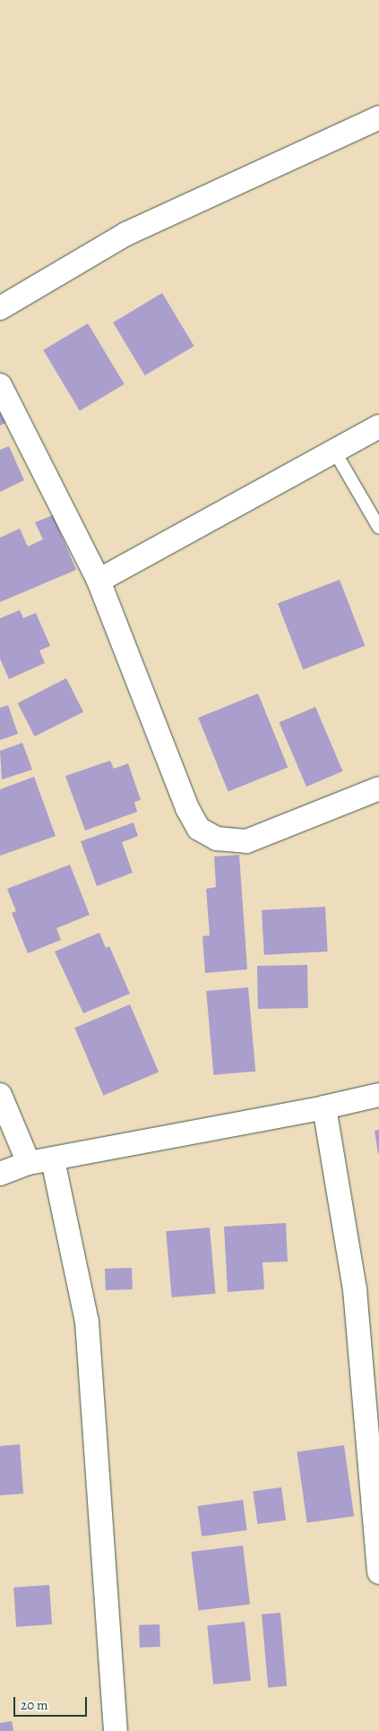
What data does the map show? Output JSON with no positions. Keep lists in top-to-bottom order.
{
  "scale_bar": "20 m"
}
